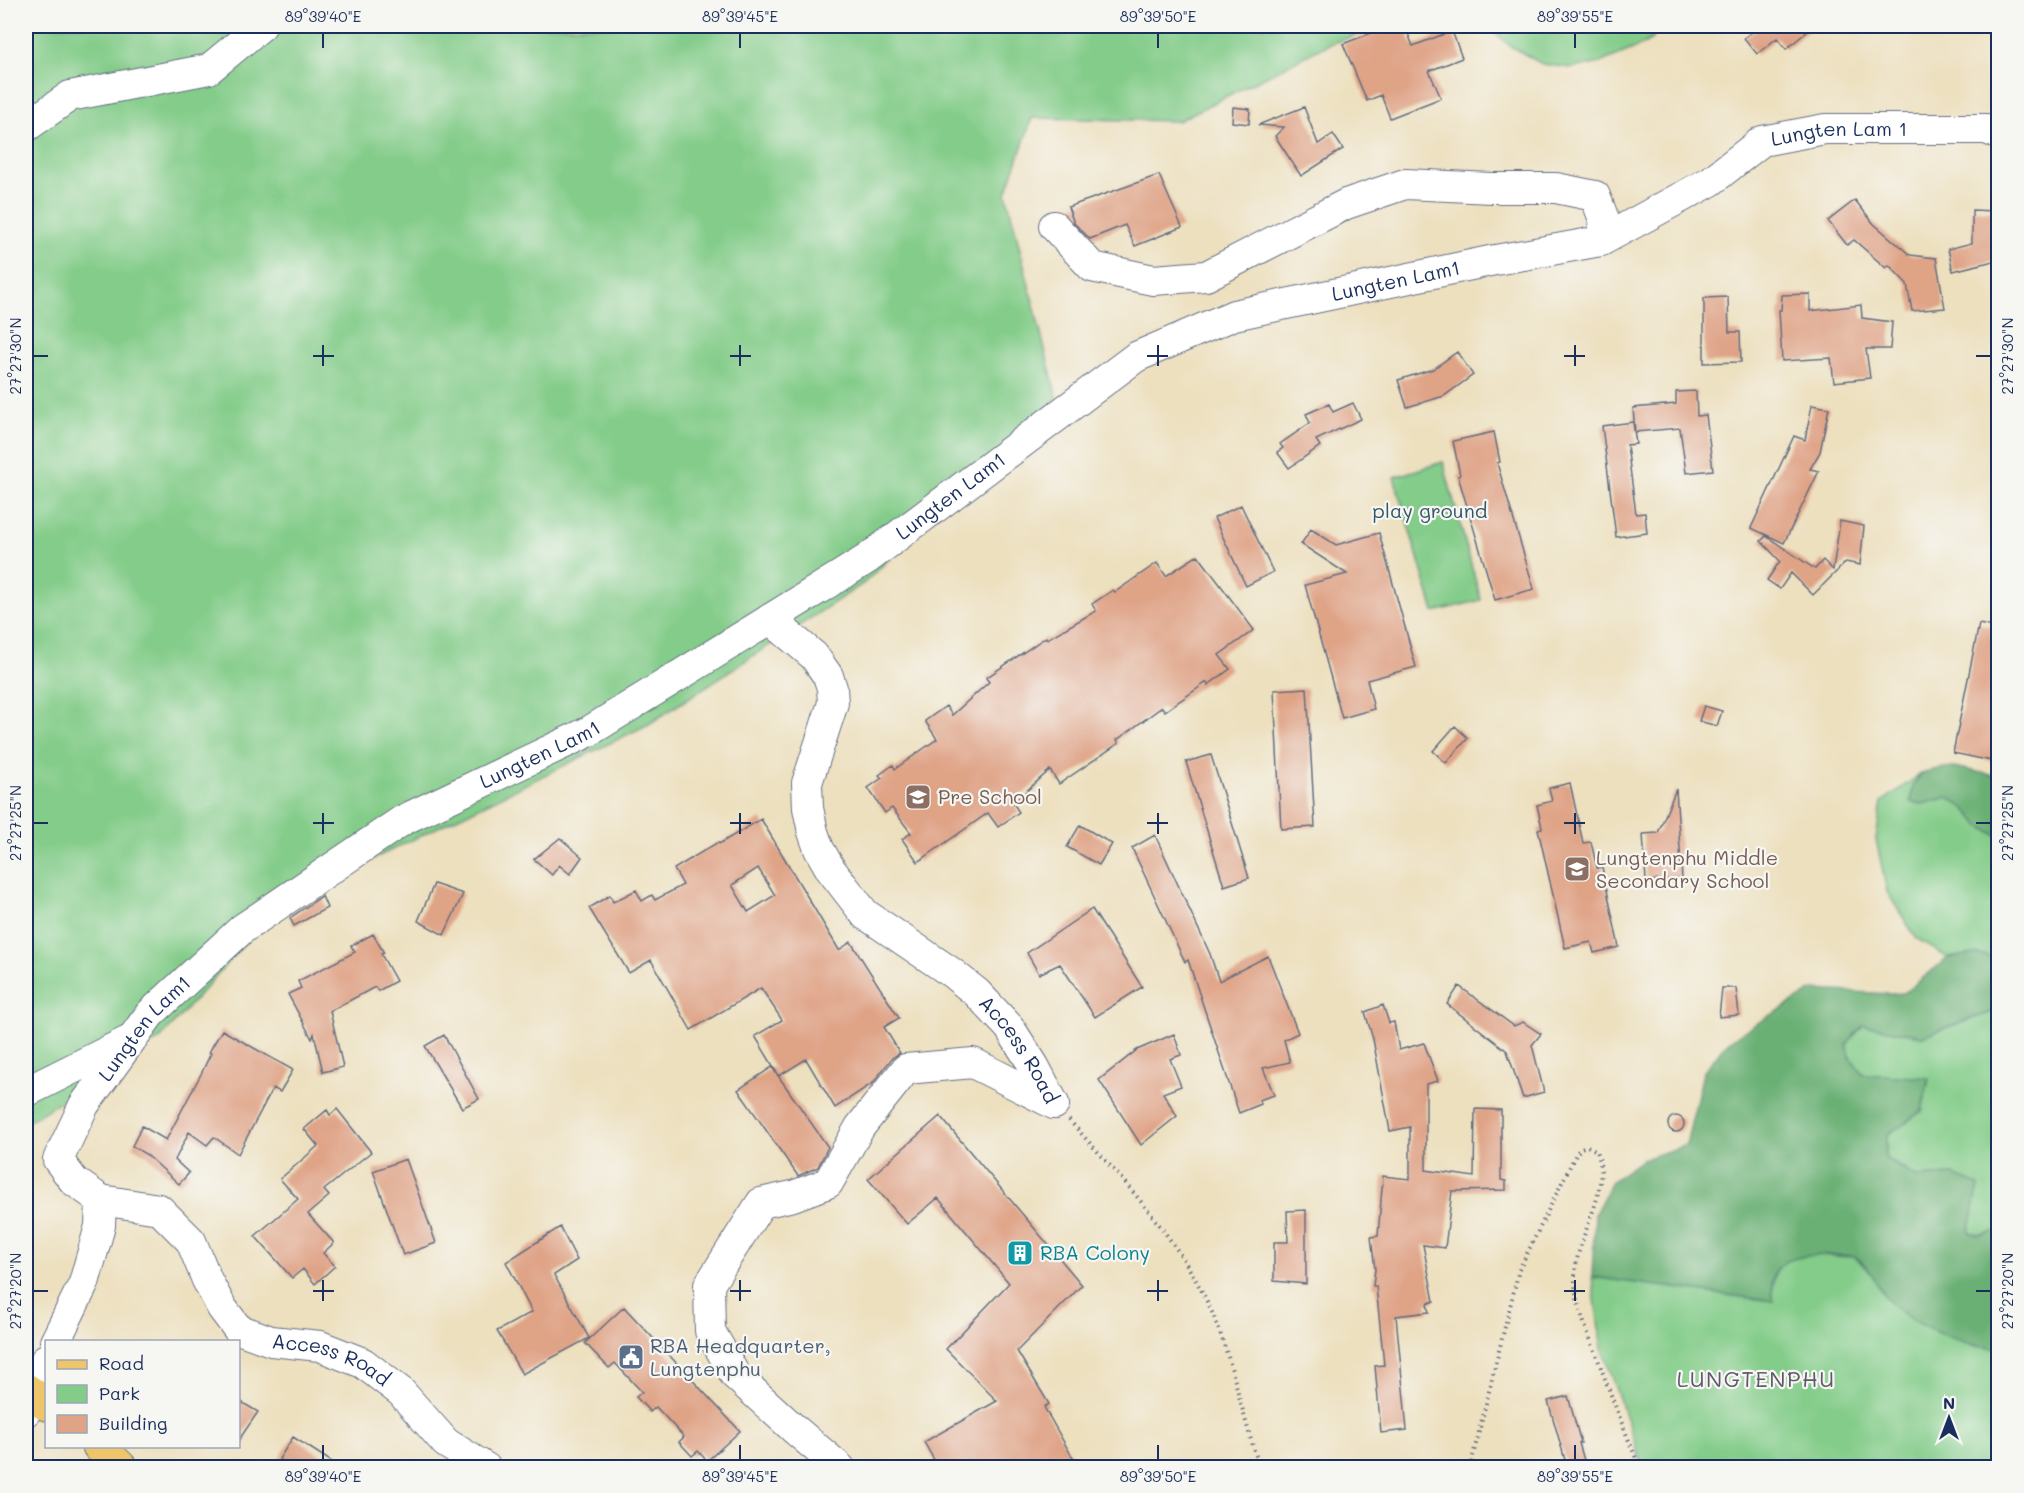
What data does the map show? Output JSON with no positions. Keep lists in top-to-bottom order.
{
  "streets": {
    "street": ["Lungten Lam 1", "Lungten Lam1", "Access Road"]
  },
  "crossings": [
    ["Lungten Lam 1", "Lungten Lam1"],
    ["Lungten Lam1", "Access Road"]
  ],
  "districts": ["LUNGTENPHU"],
  "parks": ["play ground"],
  "places": {
    "school or university": ["Pre School", "Lungtenphu Middle Secondary School"],
    "building": ["RBA Colony"],
    "public building": ["RBA Headquarter, Lungtenphu"]
  },
  "legend": ["Road", "Park", "Building"],
  "north": "top",
  "coordinates": [
    "89°39'40\"E",
    "89°39'45\"E",
    "89°39'50\"E",
    "89°39'55\"E",
    "27°27'30\"N",
    "27°27'25\"N",
    "27°27'20\"N"
  ]
}
